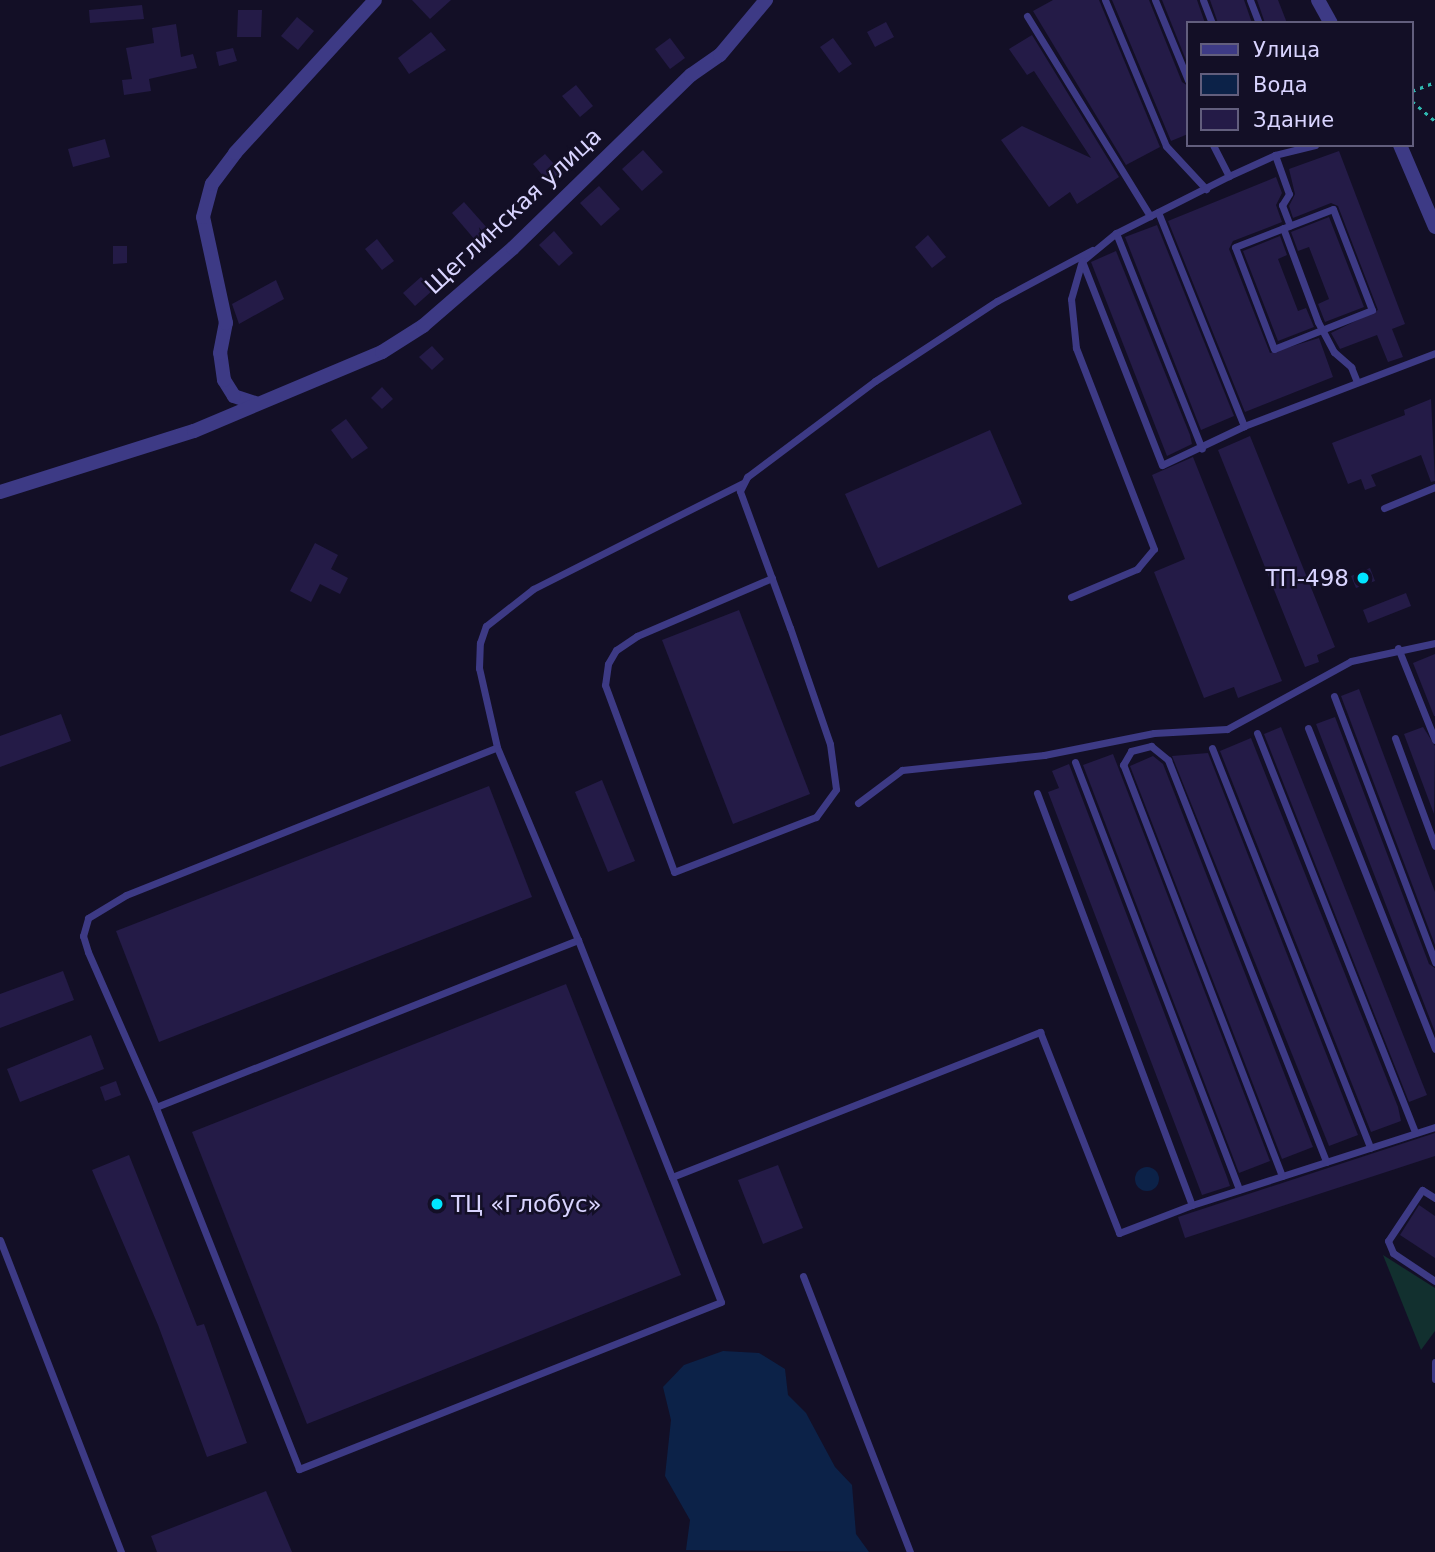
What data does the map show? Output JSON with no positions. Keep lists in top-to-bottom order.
{
  "streets": {
    "street": ["Щеглинская улица"]
  },
  "places": ["ТП-498", "ТЦ «Глобус»"],
  "legend": ["Улица", "Вода", "Здание"]
}
